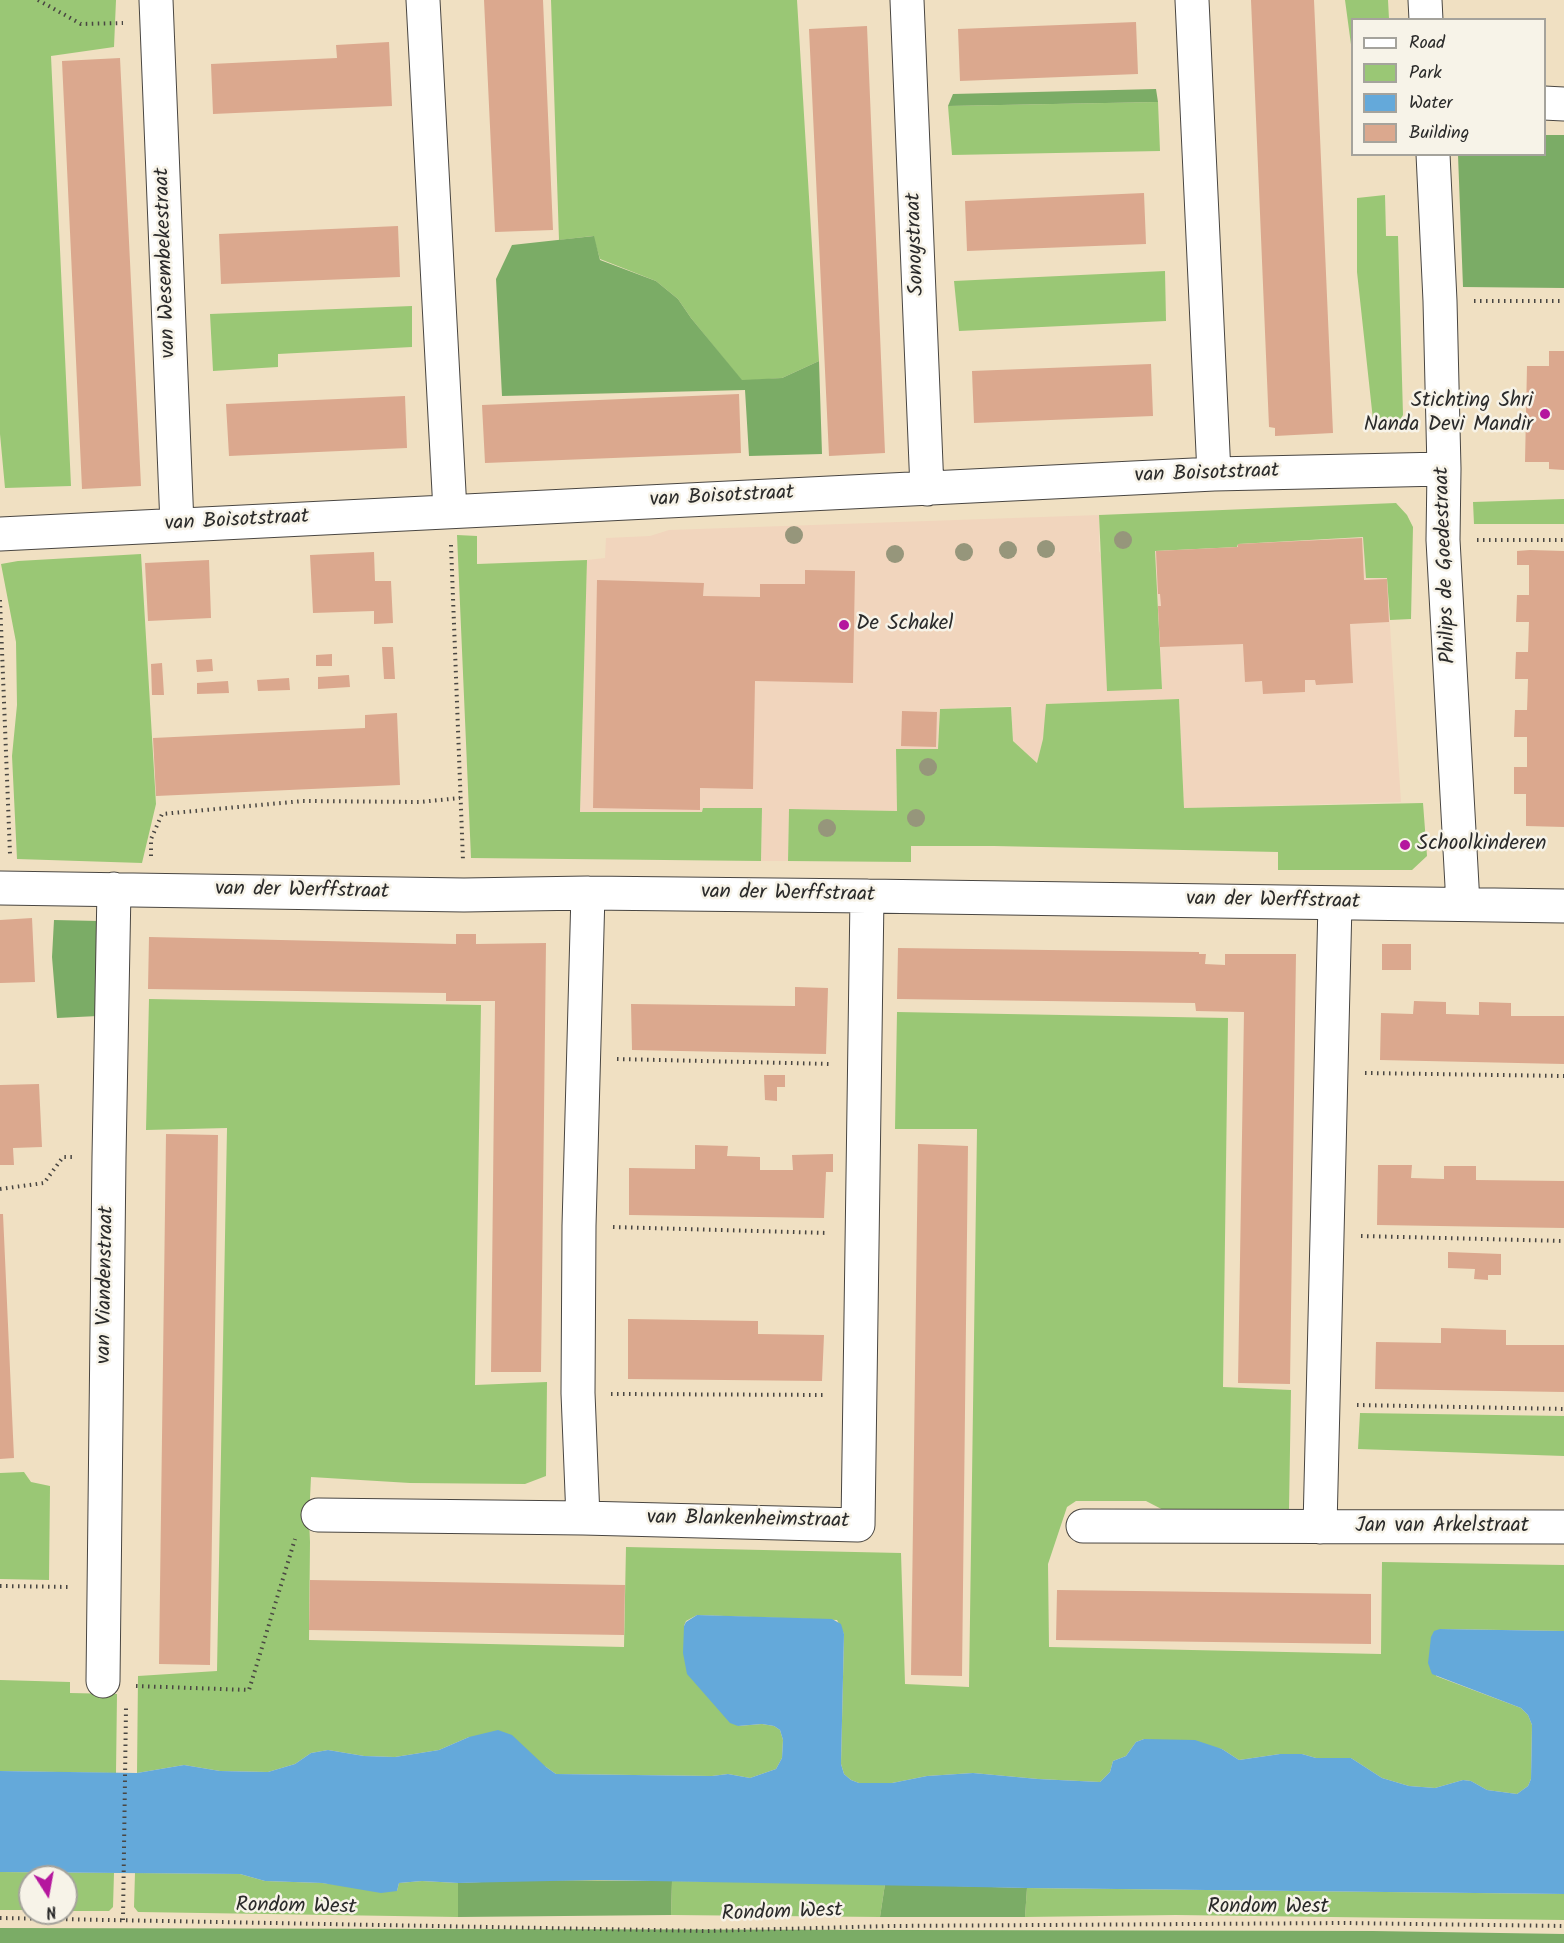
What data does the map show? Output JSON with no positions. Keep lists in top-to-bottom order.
{
  "streets": {
    "street": [
      "Sonoystraat",
      "van Wesembekestraat",
      "van Boisotstraat",
      "Philips de Goedestraat",
      "van der Werffstraat",
      "van Viandenstraat",
      "van Blankenheimstraat",
      "Jan van Arkelstraat"
    ],
    "path": ["Rondom West"]
  },
  "crossings": [
    ["Sonoystraat", "van Boisotstraat"],
    ["van Wesembekestraat", "van Boisotstraat"],
    ["van Boisotstraat", "Philips de Goedestraat"],
    ["Philips de Goedestraat", "van der Werffstraat"],
    ["van der Werffstraat", "van Viandenstraat"],
    ["van der Werffstraat", "van Blankenheimstraat"]
  ],
  "places": ["Stichting Shri Nanda Devi Mandir", "De Schakel", "Schoolkinderen"],
  "legend": [
    "Road",
    "Park",
    "Water",
    "Building"
  ],
  "north": "bottom"
}
